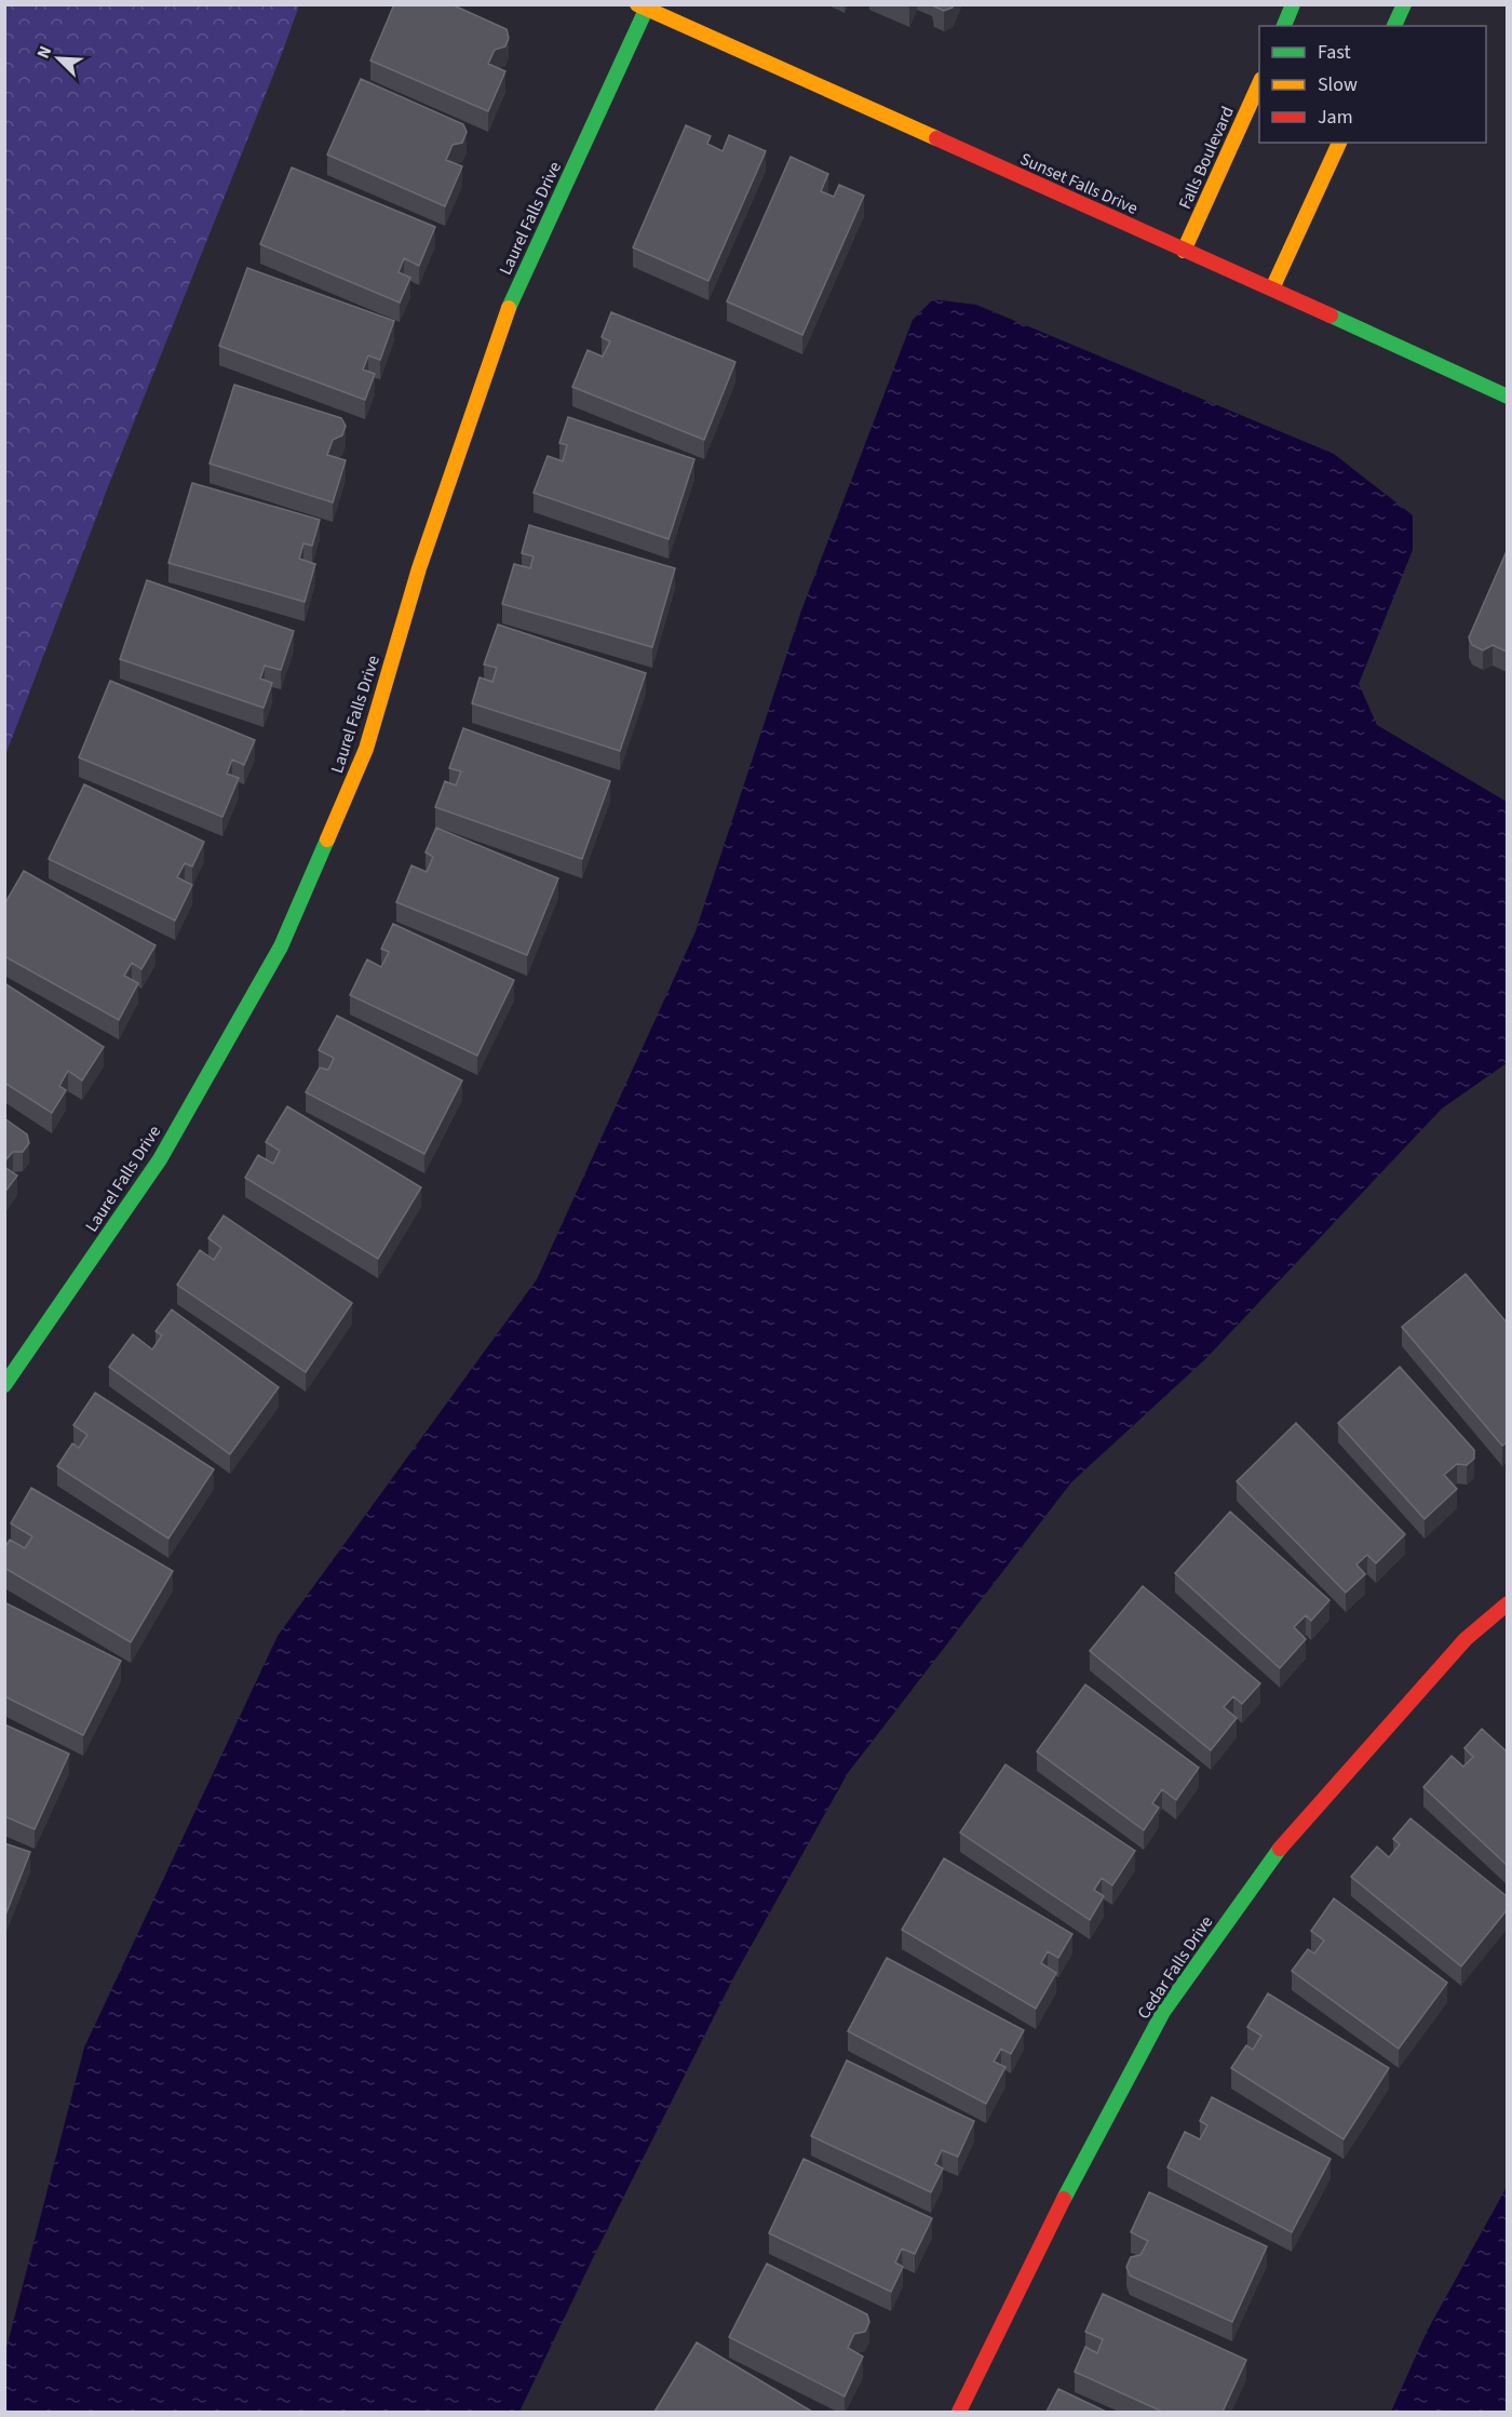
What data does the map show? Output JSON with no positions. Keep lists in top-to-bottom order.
{
  "streets": {
    "street": [
      "Falls Boulevard",
      "Sunset Falls Drive",
      "Laurel Falls Drive",
      "Cedar Falls Drive"
    ]
  },
  "crossings": [
    ["Falls Boulevard", "Sunset Falls Drive"],
    ["Sunset Falls Drive", "Laurel Falls Drive"]
  ],
  "legend": ["Fast", "Slow", "Jam"],
  "north": "top left"
}
